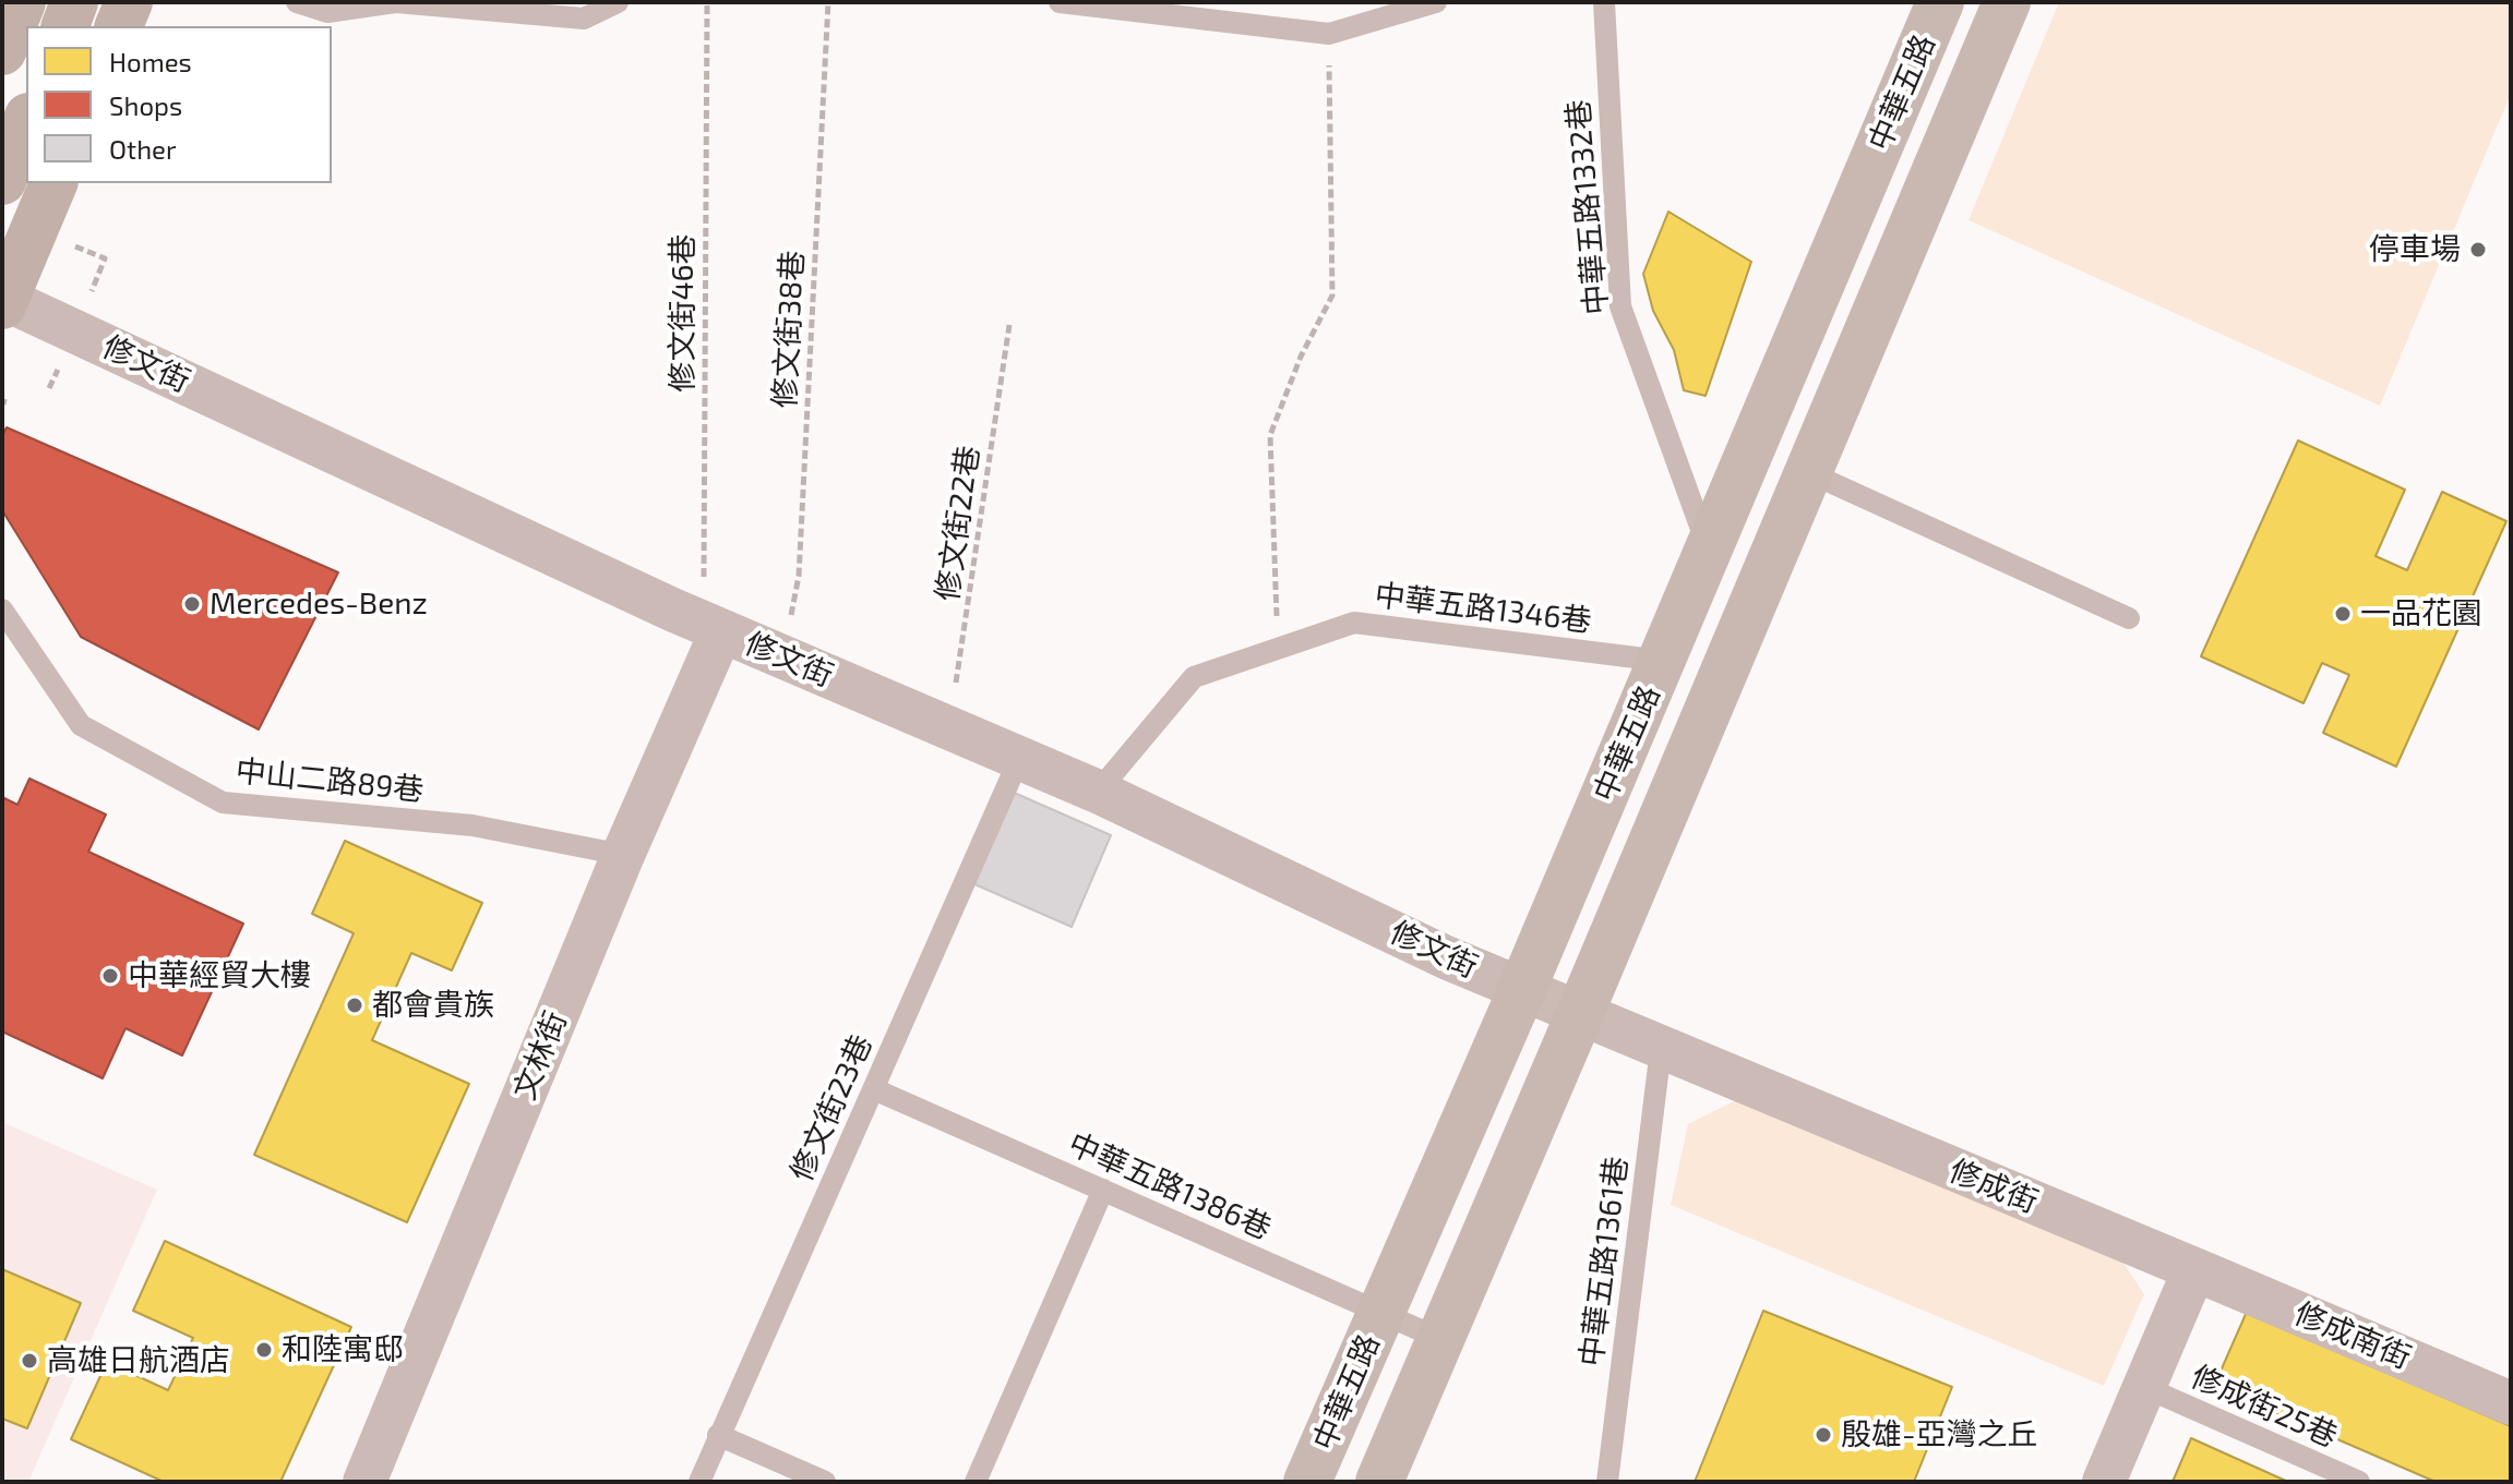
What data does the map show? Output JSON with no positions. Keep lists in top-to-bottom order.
{
  "streets": {
    "main road": ["中華五路"],
    "street": [
      "修文街",
      "文林街",
      "修成街",
      "修成南街"
    ],
    "lane": [
      "中華五路1332巷",
      "中華五路1346巷",
      "中山二路89巷",
      "修文街23巷",
      "中華五路1386巷",
      "中華五路1361巷",
      "修成街25巷"
    ],
    "path": ["修文街46巷", "修文街38巷", "修文街22巷"]
  },
  "crossings": [
    ["中華五路", "中華五路1332巷"],
    ["中華五路", "修文街"],
    ["中華五路", "中華五路1346巷"],
    ["中華五路", "中華五路1386巷"],
    ["中華五路", "修成街"],
    ["修文街46巷", "修文街"],
    ["修文街46巷", "文林街"],
    ["修文街38巷", "修文街"],
    ["修文街", "修文街22巷"],
    ["修文街", "中華五路1346巷"],
    ["修文街", "文林街"],
    ["修文街", "修文街23巷"],
    ["修文街", "修成街"],
    ["中山二路89巷", "文林街"],
    ["修文街23巷", "中華五路1386巷"],
    ["修成街", "中華五路1361巷"],
    ["修成街", "修成南街"]
  ],
  "places": [
    "停車場",
    "Mercedes-Benz",
    "一品花園",
    "中華經貿大樓",
    "都會貴族",
    "和陸寓邸",
    "高雄日航酒店",
    "殷雄-亞灣之丘"
  ],
  "legend": ["Homes", "Shops", "Other"]
}
